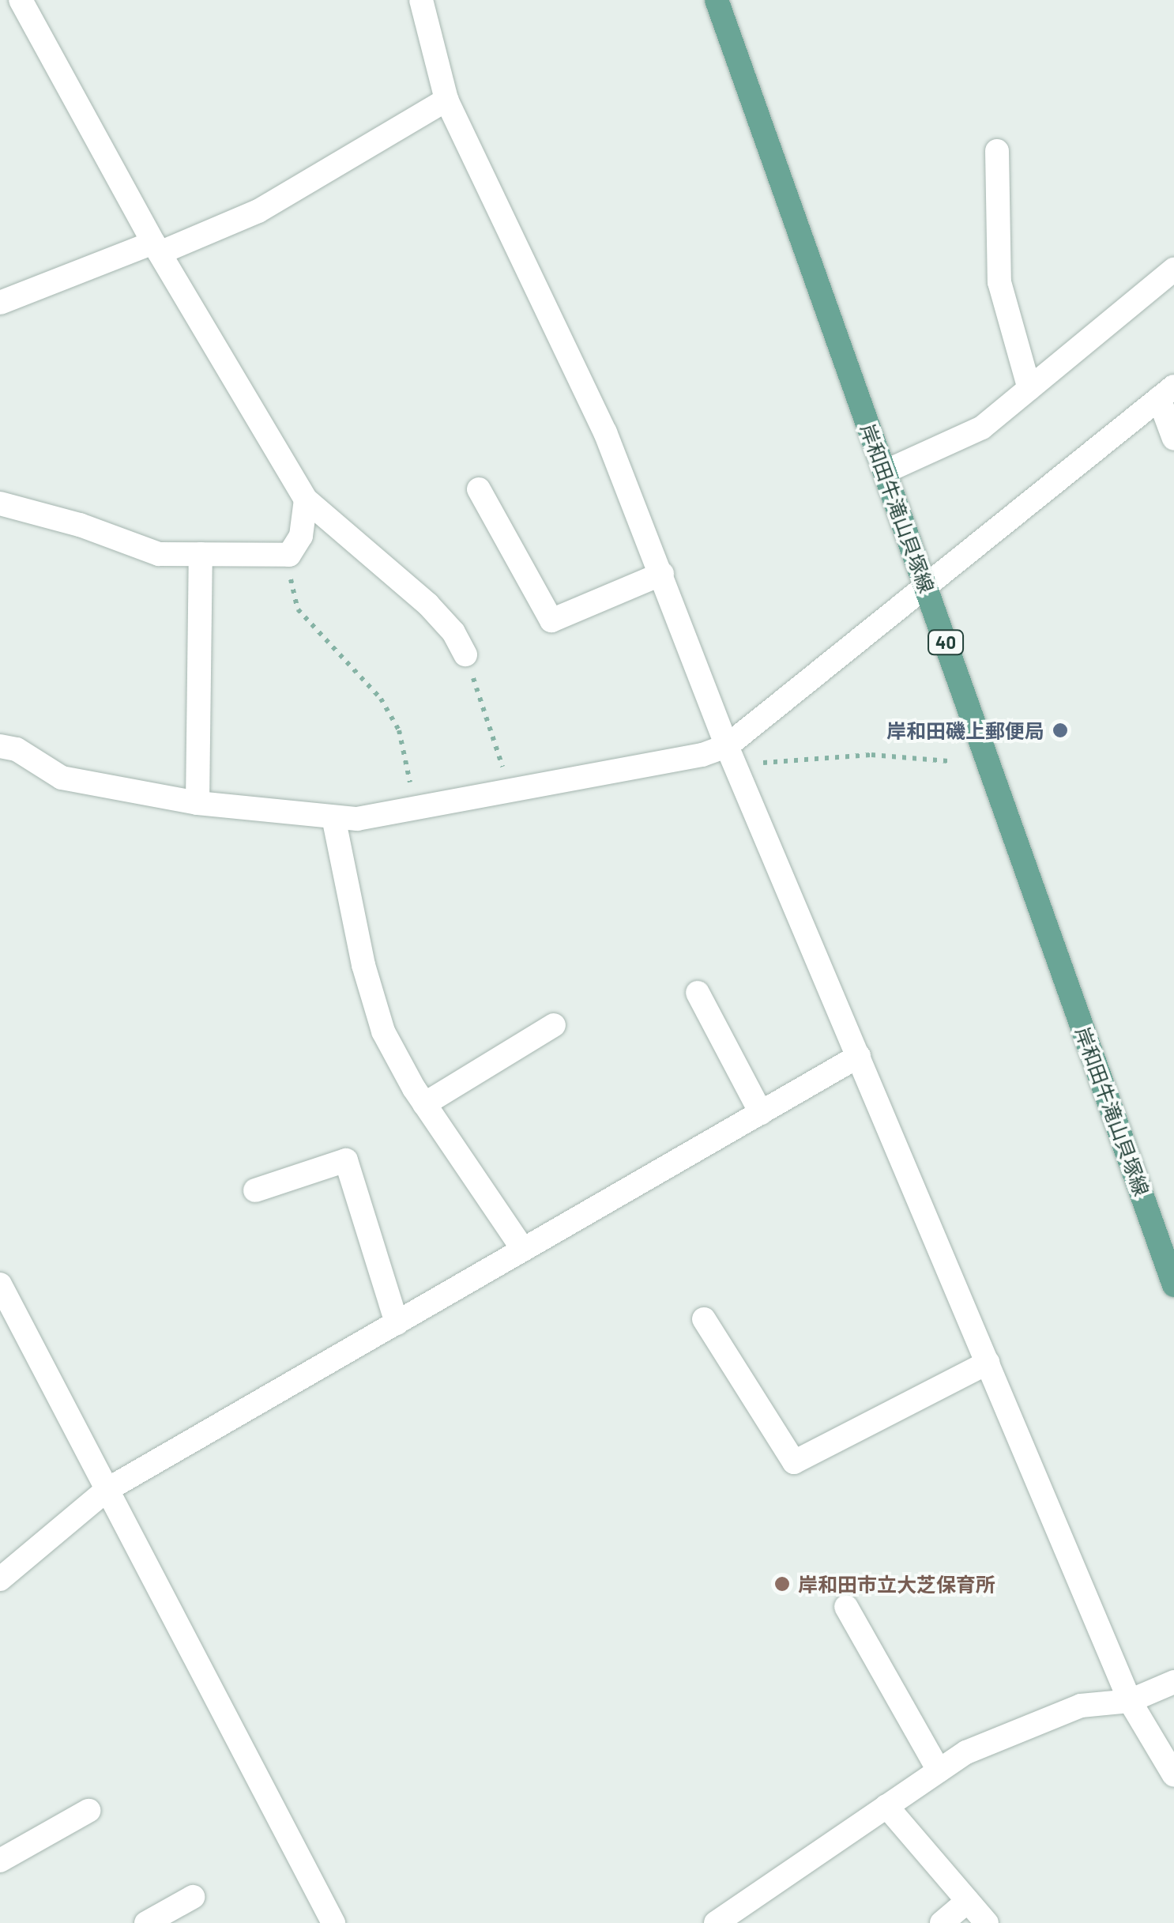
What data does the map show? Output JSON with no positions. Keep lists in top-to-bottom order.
{
  "streets": {
    "main road": ["岸和田牛滝山貝塚線", "40"]
  },
  "places": ["岸和田磯上郵便局", "岸和田市立大芝保育所"]
}
